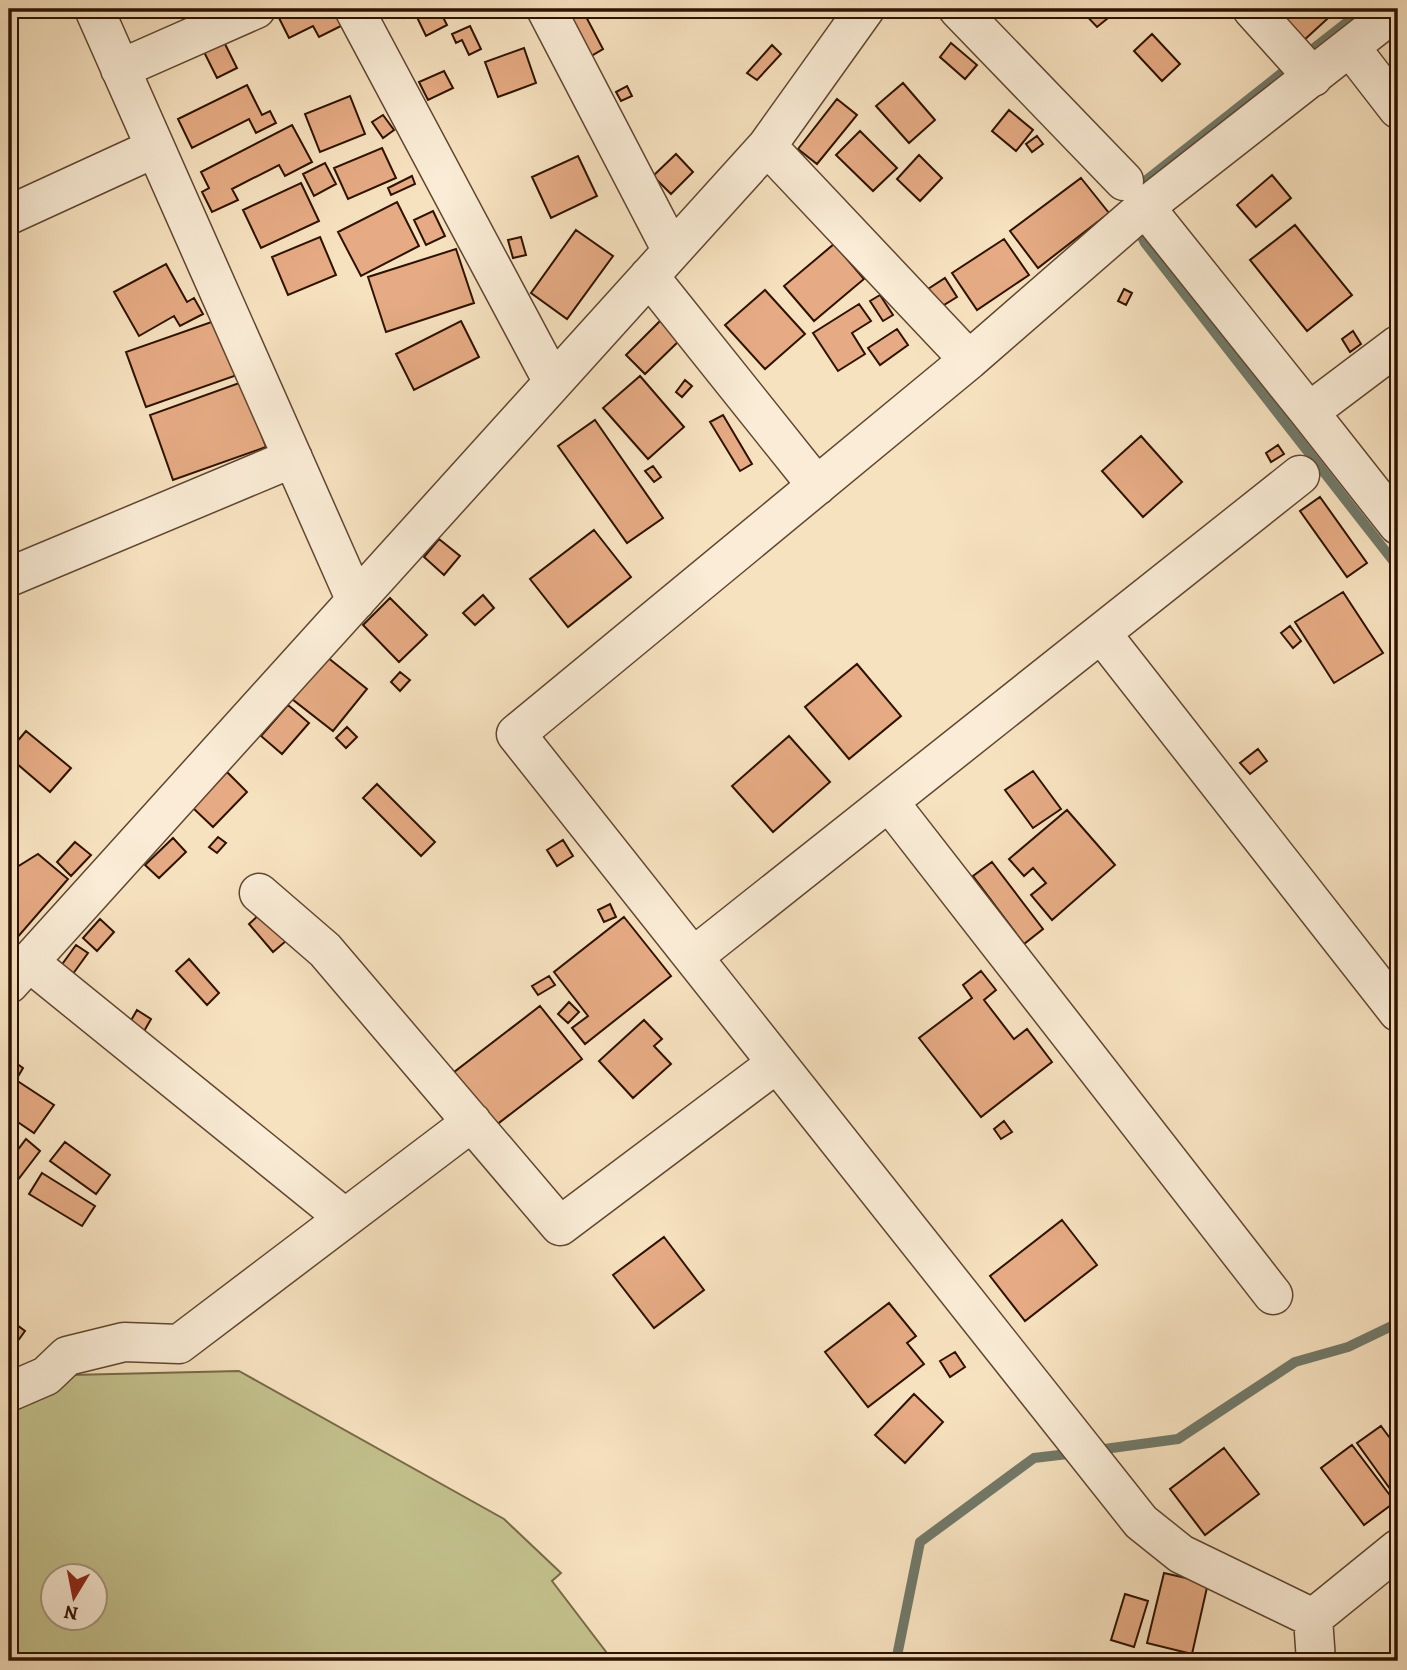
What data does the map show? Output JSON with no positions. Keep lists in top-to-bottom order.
{
  "north": "bottom"
}
